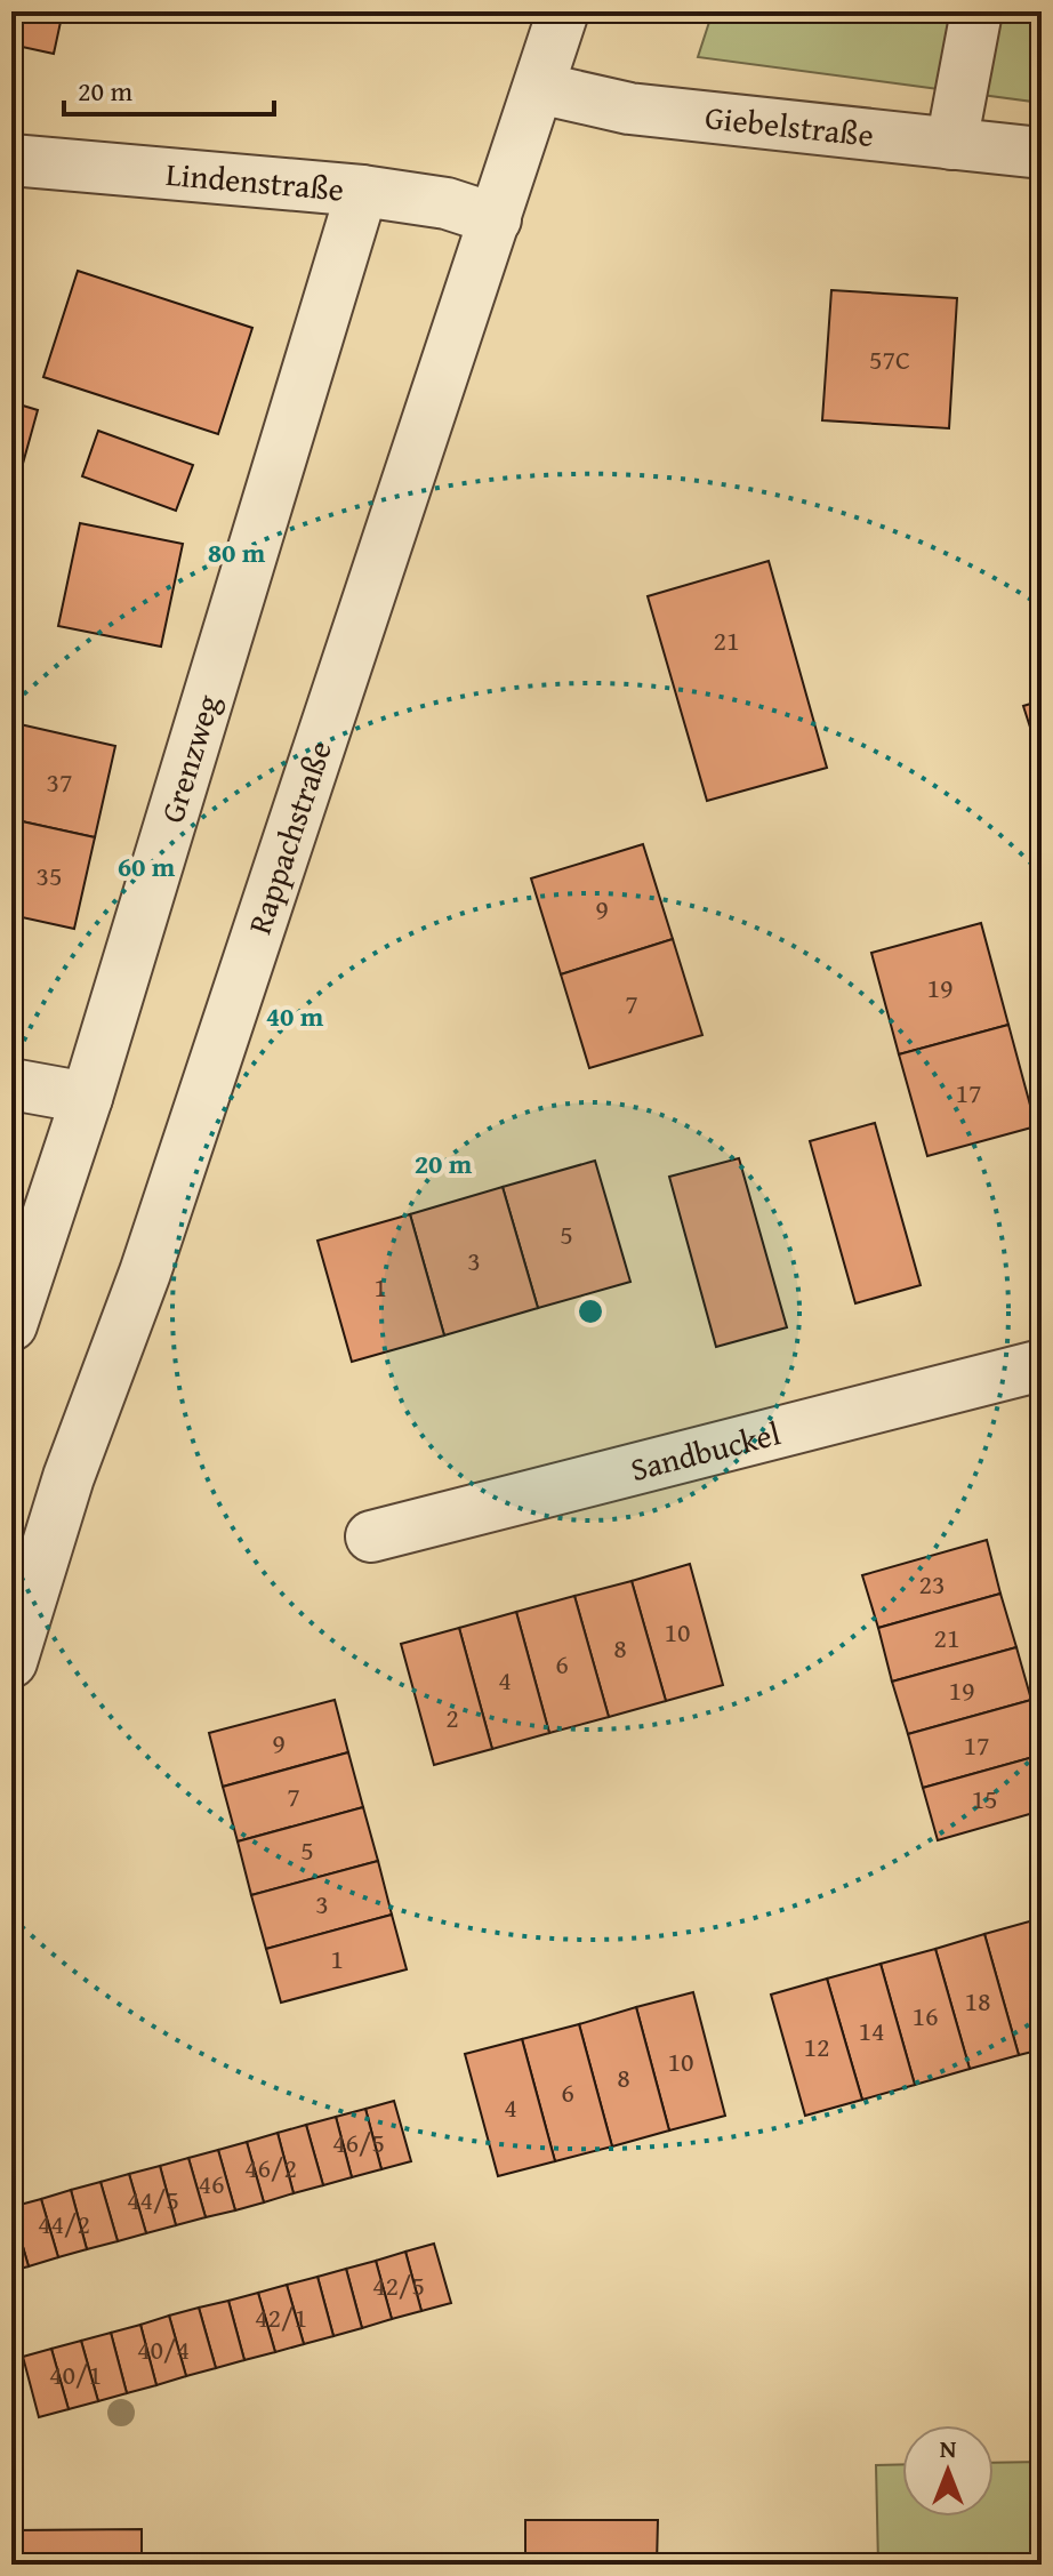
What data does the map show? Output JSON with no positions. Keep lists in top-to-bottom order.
{
  "streets": {
    "street": [
      "Giebelstraße",
      "Lindenstraße",
      "Grenzweg",
      "Rappachstraße",
      "Sandbuckel"
    ]
  },
  "crossings": [
    ["Giebelstraße", "Rappachstraße"],
    ["Lindenstraße", "Grenzweg"],
    ["Lindenstraße", "Rappachstraße"]
  ],
  "house_numbers": [
    "57C",
    "21",
    "37",
    "35",
    "9",
    "19",
    "7",
    "17",
    "5",
    "3",
    "1",
    "23",
    "10",
    "21",
    "8",
    "6",
    "4",
    "19",
    "2",
    "9",
    "17",
    "7",
    "15",
    "5",
    "3",
    "1",
    "18",
    "16",
    "14",
    "12",
    "10",
    "8",
    "6",
    "4",
    "46/5",
    "46/2",
    "46",
    "44/5",
    "44/2",
    "42/5",
    "42/1",
    "40/4",
    "40/1"
  ],
  "scale_bar": "20 m",
  "north": "top",
  "rings": [
    "80 m",
    "60 m",
    "40 m",
    "20 m"
  ]
}
